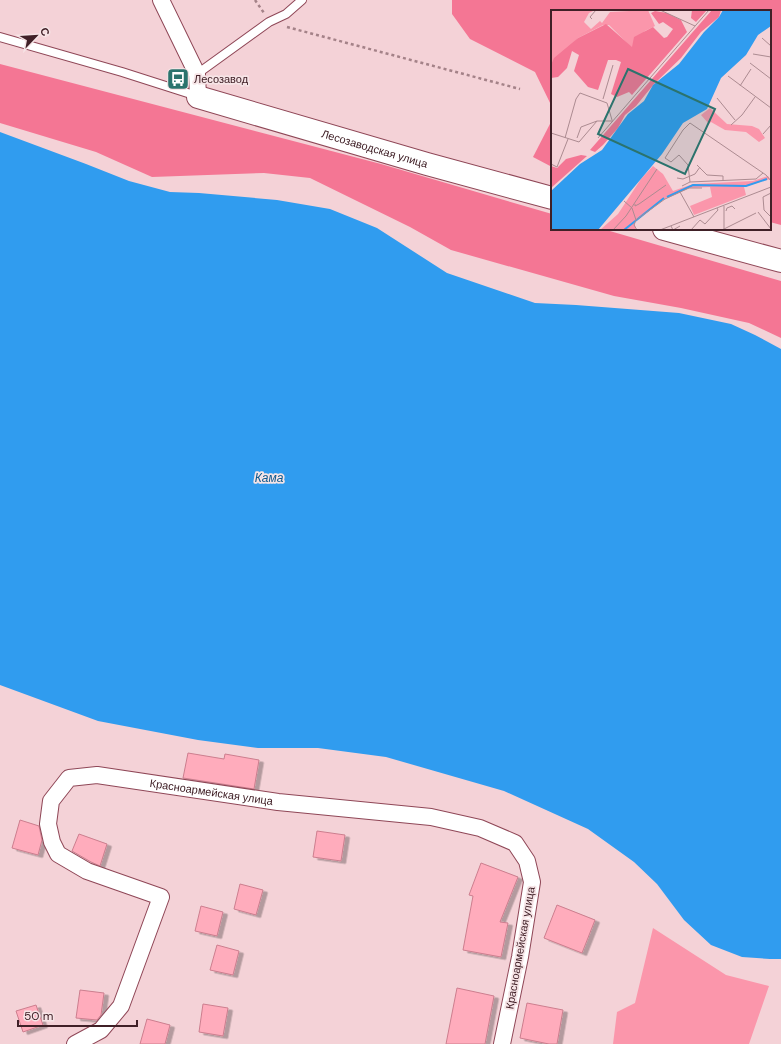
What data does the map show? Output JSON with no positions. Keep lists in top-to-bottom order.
{
  "streets": {
    "street": ["Лесозаводская улица", "Красноармейская улица"]
  },
  "water": ["Кама"],
  "places": {
    "bus stop": ["Лесозавод"]
  },
  "scale_bar": "50 m",
  "north": "top right"
}
